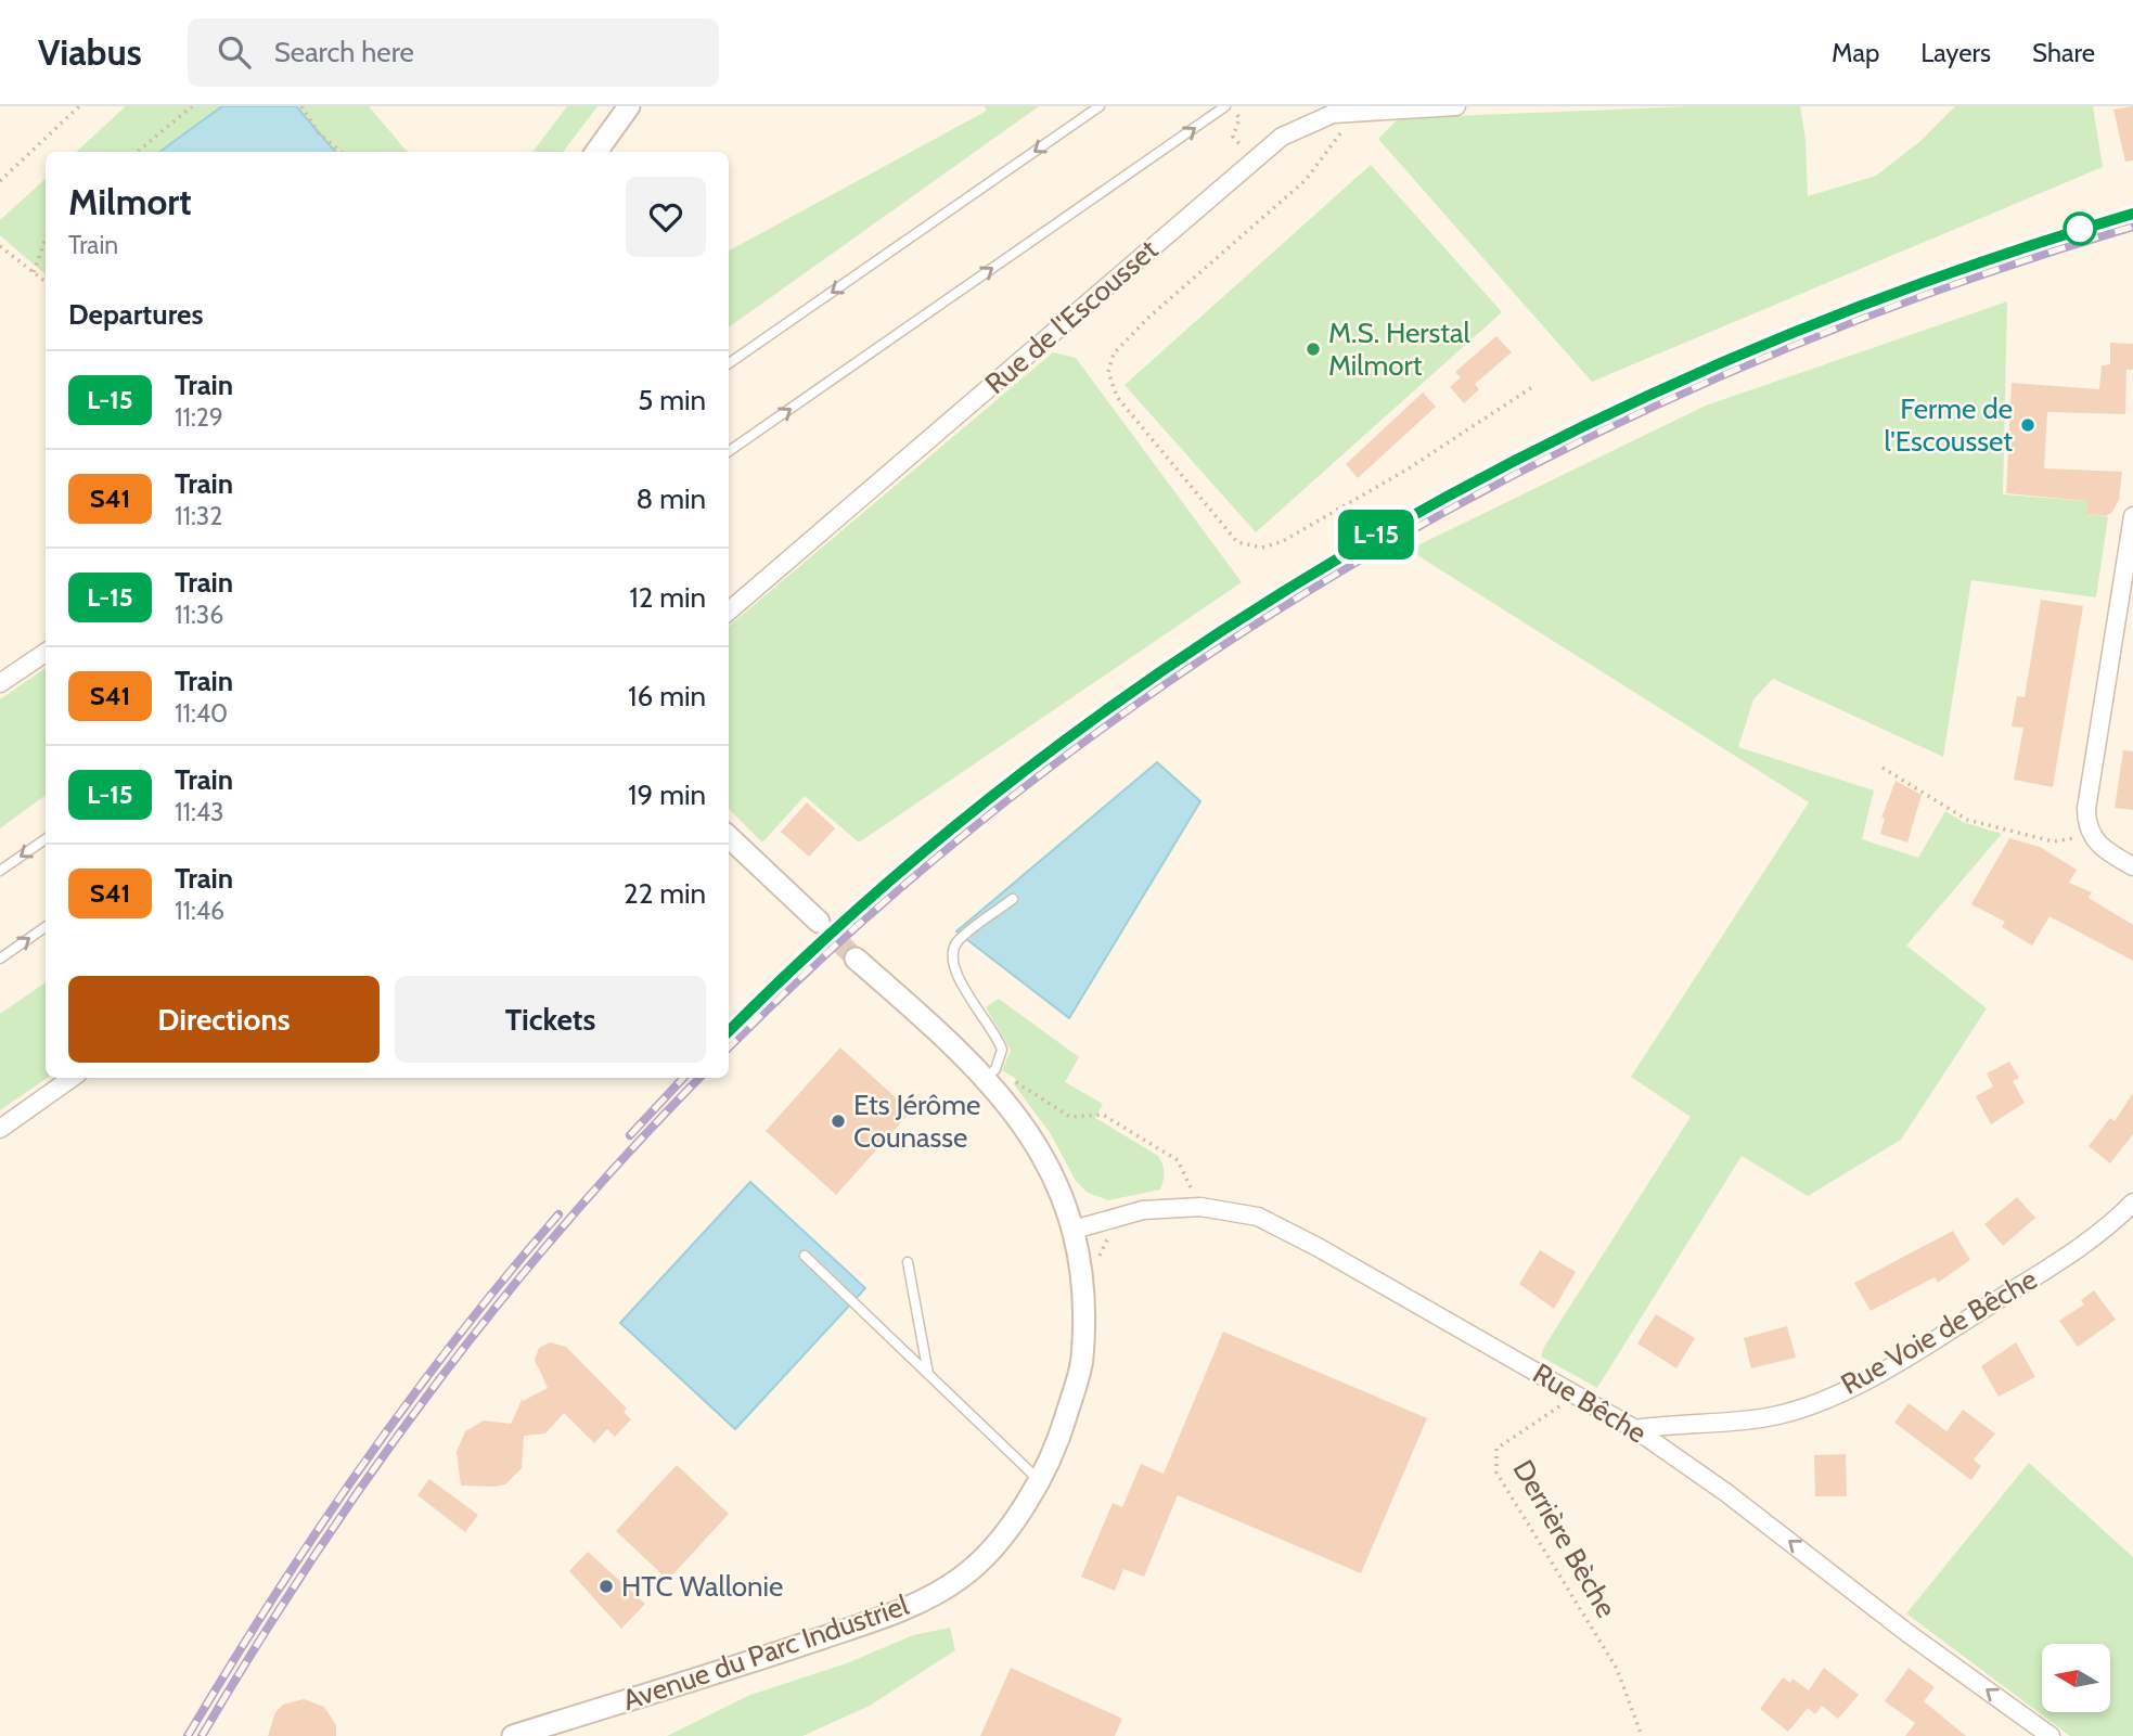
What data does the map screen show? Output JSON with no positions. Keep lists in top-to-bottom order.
{
  "streets": {
    "street": [
      "Rue de l'Escousset",
      "Rue Voie de Bêche",
      "Rue Bêche",
      "Avenue du Parc Industriel"
    ],
    "path": ["Derrière Bèche"]
  },
  "crossings": [
    ["Rue Voie de Bêche", "Rue Bêche"],
    ["Rue Bêche", "Derrière Bèche"],
    ["Rue Bêche", "Avenue du Parc Industriel"]
  ],
  "one_way": ["Rue Bêche"],
  "places": [
    "M.S. Herstal Milmort",
    "Ferme de l'Escousset",
    "Ets Jérôme Counasse",
    "HTC Wallonie"
  ],
  "north": "left",
  "page": {
    "header": "Viabus",
    "search": "Search here",
    "nav": ["Map", "Layers", "Share"],
    "on_map": "L-15",
    "heading": [
      ["Milmort", "Train"],
      "Departures"
    ],
    "list": [
      {
        "mark": "L-15",
        "name": "Train",
        "note": "11:29",
        "value": "5 min"
      },
      {
        "mark": "S41",
        "name": "Train",
        "note": "11:32",
        "value": "8 min"
      },
      {
        "mark": "L-15",
        "name": "Train",
        "note": "11:36",
        "value": "12 min"
      },
      {
        "mark": "S41",
        "name": "Train",
        "note": "11:40",
        "value": "16 min"
      },
      {
        "mark": "L-15",
        "name": "Train",
        "note": "11:43",
        "value": "19 min"
      },
      {
        "mark": "S41",
        "name": "Train",
        "note": "11:46",
        "value": "22 min"
      }
    ],
    "buttons": ["Directions", "Tickets"]
  }
}
